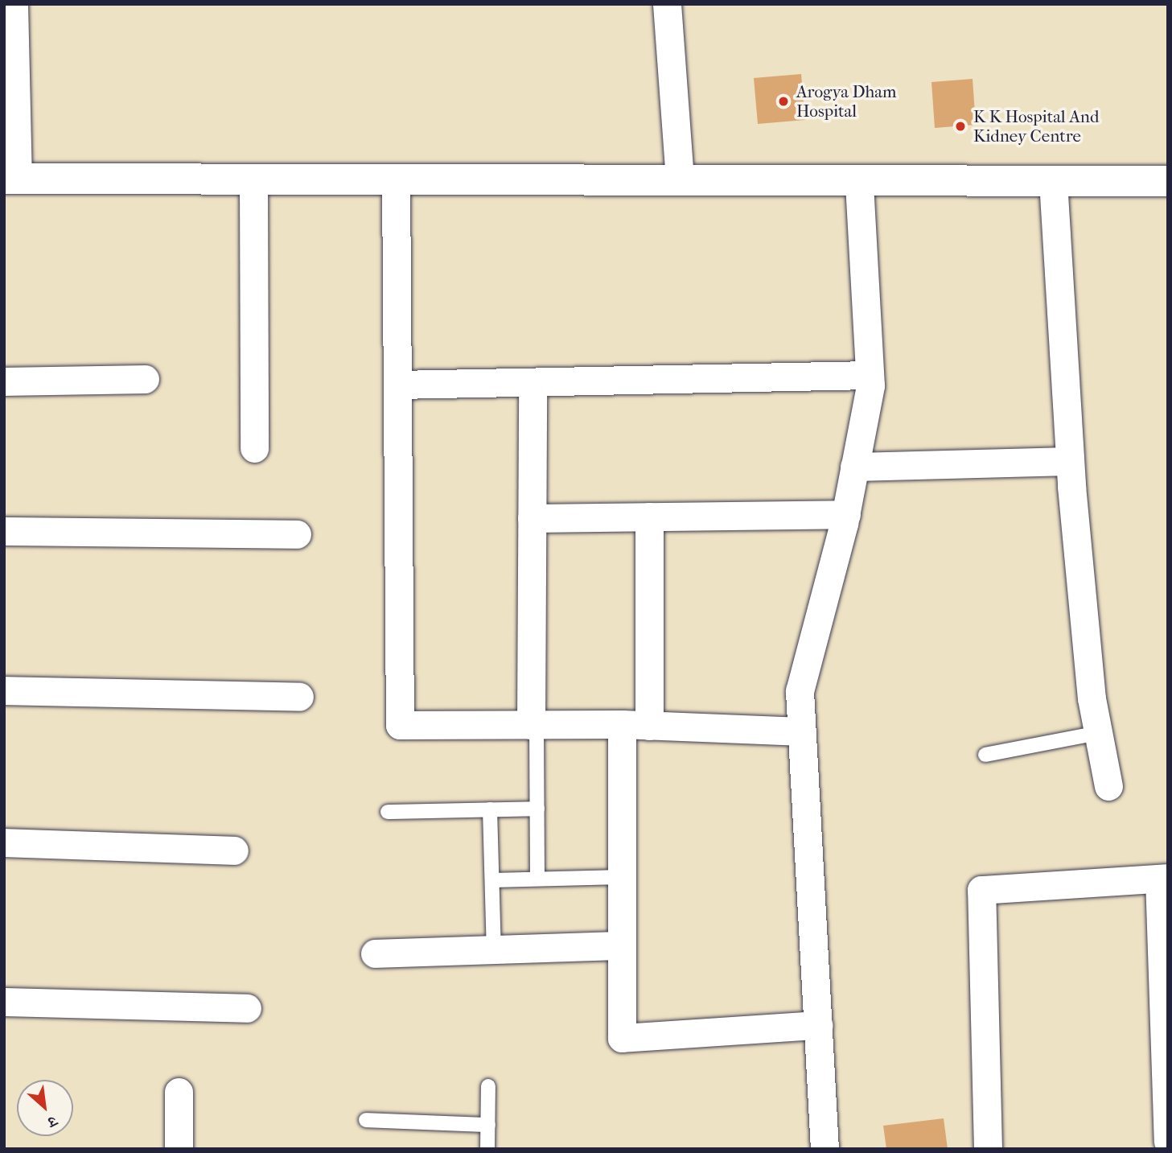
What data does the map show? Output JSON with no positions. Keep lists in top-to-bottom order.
{
  "places": ["Arogya Dham Hospital", "K K Hospital And Kidney Centre"],
  "north": "bottom right"
}
